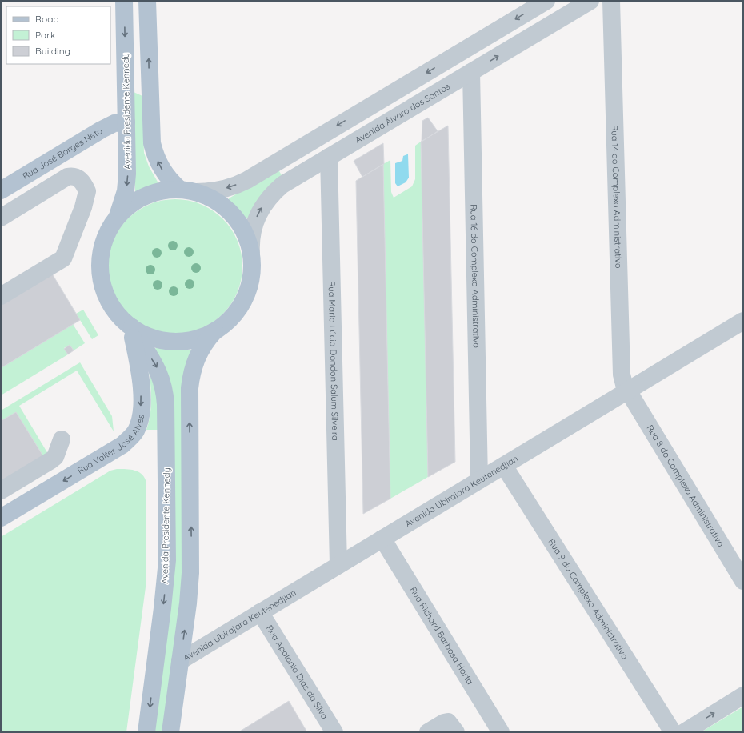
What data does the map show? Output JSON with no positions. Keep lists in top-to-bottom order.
{
  "streets": {
    "main road": ["Avenida Presidente Kennedy", "Rua José Borges Neto", "Rua Valter José Alves"],
    "street": [
      "Avenida Álvaro dos Santos",
      "Rua 14 do Complexo Administrativo",
      "Rua 16 do Complexo Administrativo",
      "Rua Maria Lúcia Dondon Salum Silveira",
      "Rua 8 do Complexo Administrativo",
      "Avenida Ubirajara Keutenedjian",
      "Rua 9 do Complexo Administrativo",
      "Rua Richard Barbosa Horta",
      "Rua Apolonio Dias da Silva"
    ]
  },
  "crossings": [
    ["Avenida Presidente Kennedy", "Rua José Borges Neto"],
    ["Avenida Presidente Kennedy", "Rua Valter José Alves"],
    ["Avenida Álvaro dos Santos", "Rua 16 do Complexo Administrativo"],
    ["Avenida Álvaro dos Santos", "Rua Maria Lúcia Dondon Salum Silveira"],
    ["Rua 14 do Complexo Administrativo", "Rua 8 do Complexo Administrativo"],
    ["Rua 14 do Complexo Administrativo", "Avenida Ubirajara Keutenedjian"],
    ["Rua 16 do Complexo Administrativo", "Avenida Ubirajara Keutenedjian"],
    ["Rua Maria Lúcia Dondon Salum Silveira", "Avenida Ubirajara Keutenedjian"],
    ["Rua 8 do Complexo Administrativo", "Avenida Ubirajara Keutenedjian"],
    ["Avenida Ubirajara Keutenedjian", "Rua 9 do Complexo Administrativo"],
    ["Avenida Ubirajara Keutenedjian", "Rua Richard Barbosa Horta"],
    ["Avenida Ubirajara Keutenedjian", "Rua Apolonio Dias da Silva"]
  ],
  "one_way": ["Rua Valter José Alves"],
  "legend": ["Road", "Park", "Building"]
}
